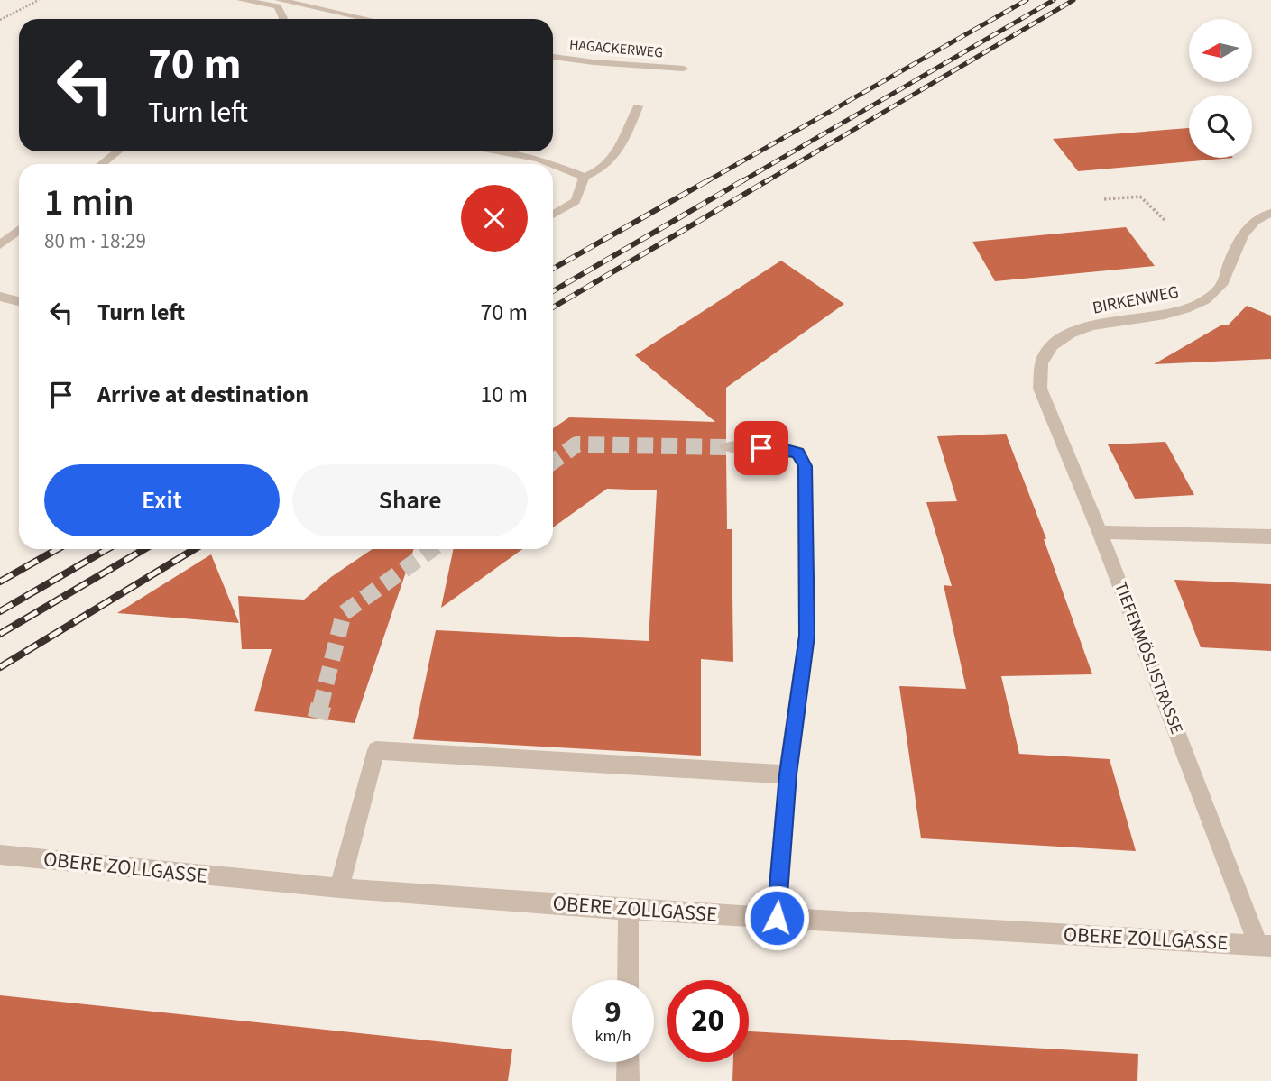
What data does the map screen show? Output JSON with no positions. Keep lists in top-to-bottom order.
{
  "streets": {
    "street": [
      "HAGACKERWEG",
      "BIRKENWEG",
      "TIEFENMÖSLISTRASSE",
      "OBERE ZOLLGASSE"
    ]
  },
  "crossings": [
    ["BIRKENWEG", "TIEFENMÖSLISTRASSE"],
    ["TIEFENMÖSLISTRASSE", "OBERE ZOLLGASSE"]
  ],
  "north": "left",
  "page": {
    "turn": ["70 m", "Turn left"],
    "heading": ["1 min", "80 m · 18:29"],
    "list": [
      {
        "name": "Turn left",
        "value": "70 m"
      },
      {
        "name": "Arrive at destination",
        "value": "10 m"
      }
    ],
    "buttons": ["Exit", "Share"],
    "speed": "9 km/h",
    "limit": "20"
  }
}
